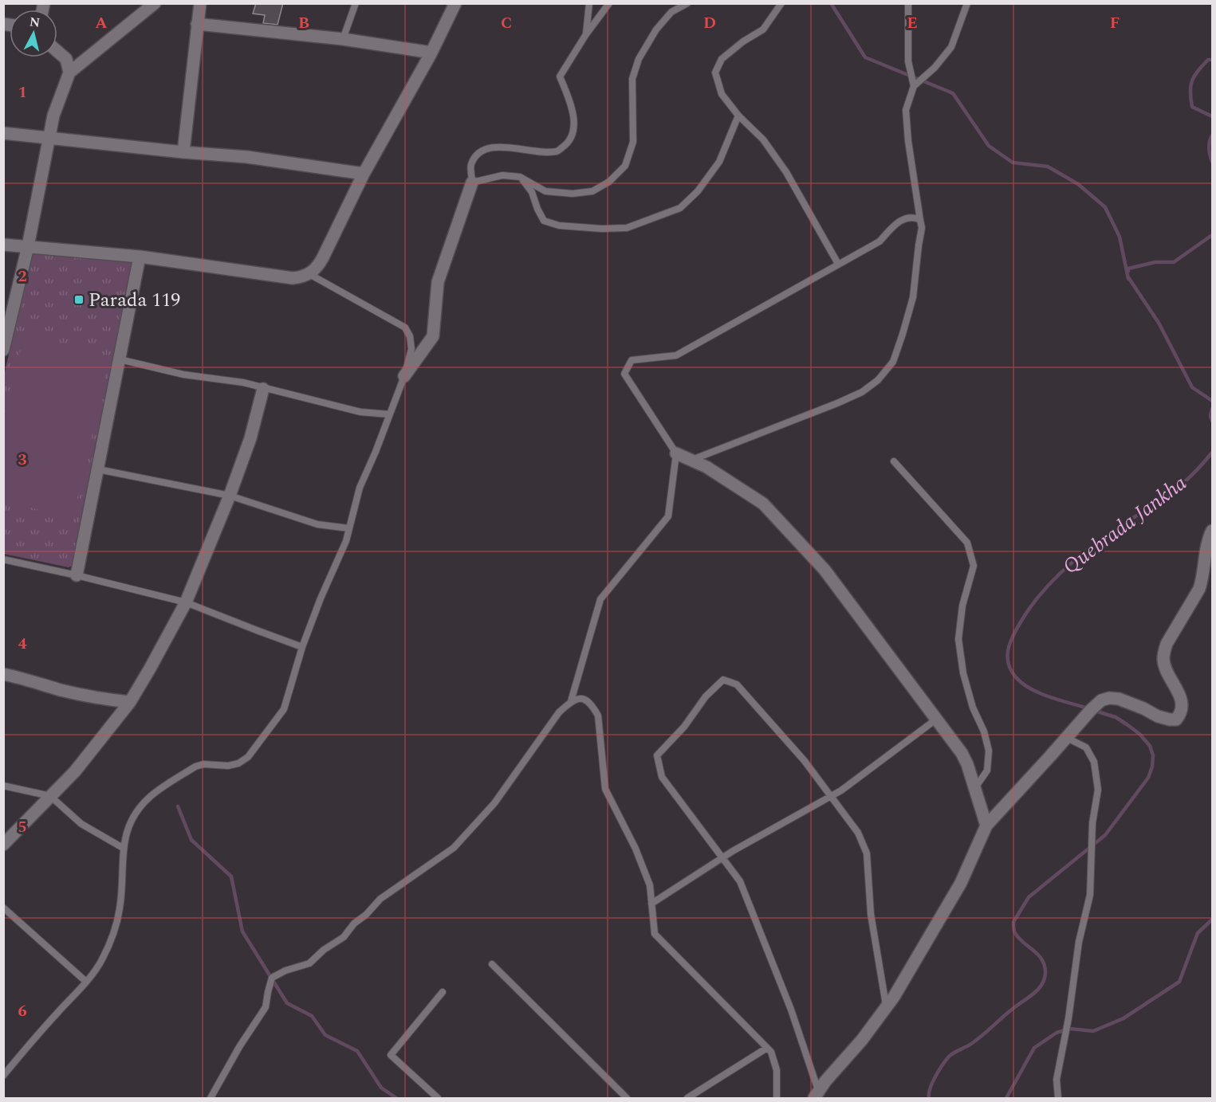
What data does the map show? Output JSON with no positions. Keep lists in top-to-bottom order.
{
  "water": ["Quebrada Jankha"],
  "places": {
    "transit": ["Parada 119"]
  },
  "north": "top",
  "grid": {
    "columns": [
      "A",
      "B",
      "C",
      "D",
      "E",
      "F"
    ],
    "rows": [
      "1",
      "2",
      "3",
      "4",
      "5",
      "6"
    ]
  }
}
